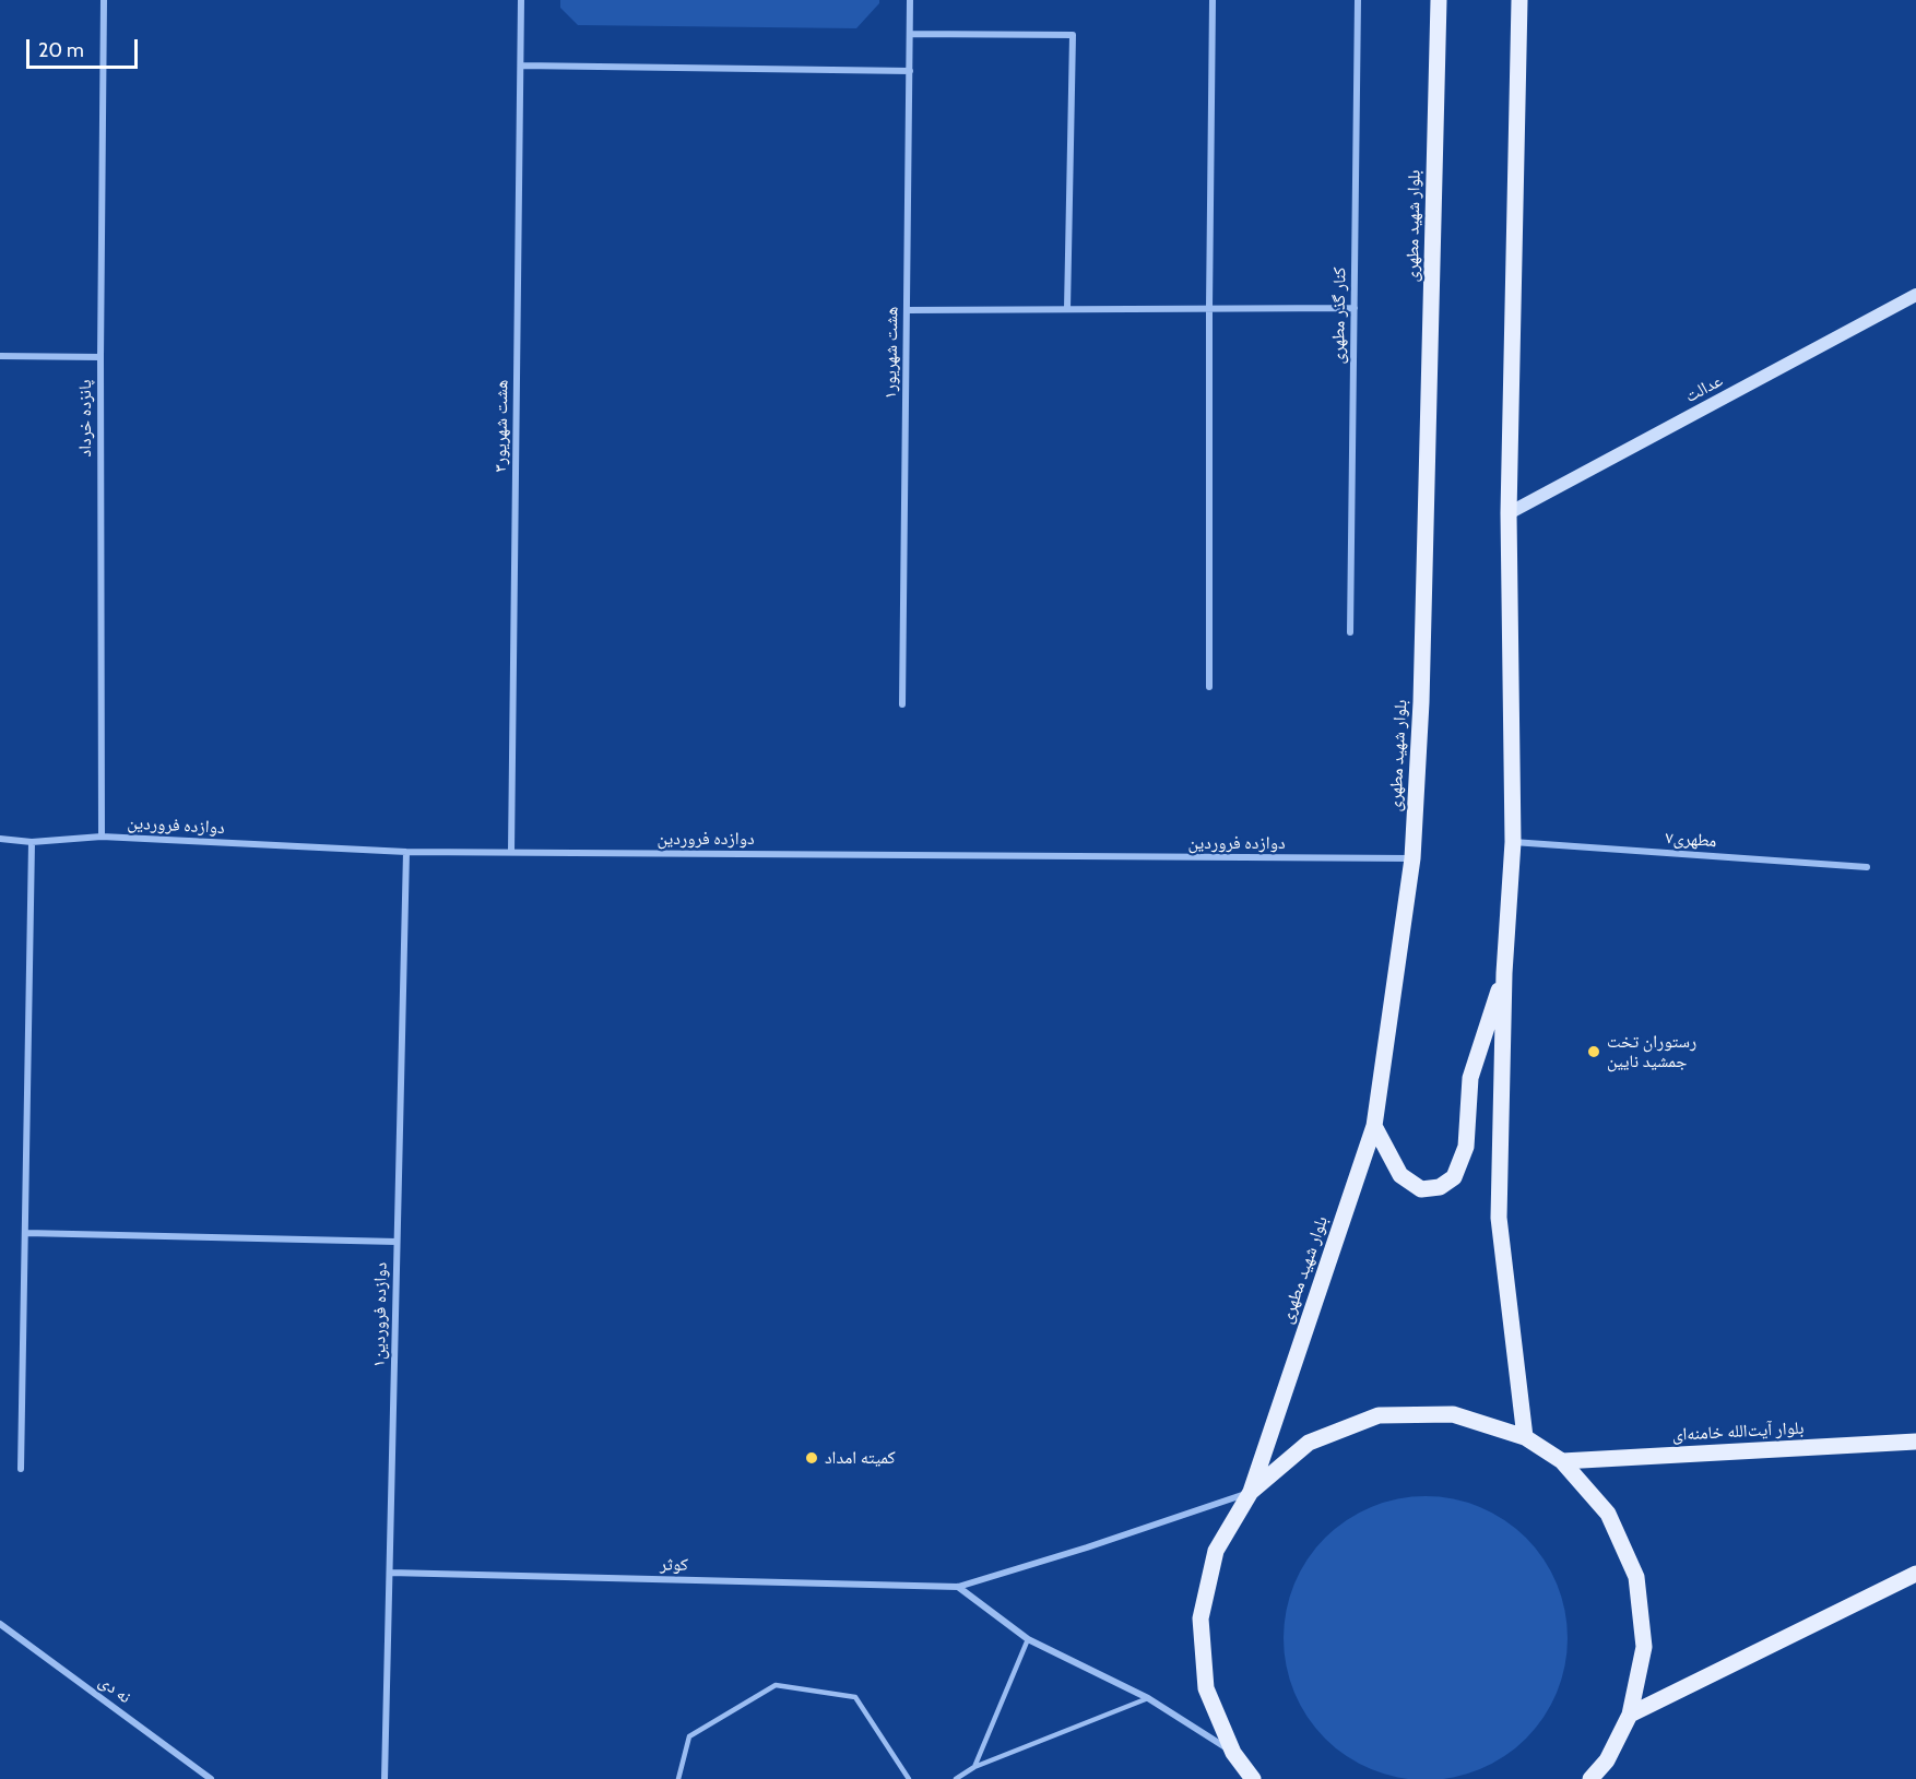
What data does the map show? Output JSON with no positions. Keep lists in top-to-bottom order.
{
  "streets": {
    "main road": ["بلوار شهید مطهری", "عدالت", "بلوار آیت‌الله خامنه‌ای"],
    "street": [
      "کنار گذر مطهری",
      "هشت شهریور۱",
      "پانزده خرداد",
      "هشت شهریور۳",
      "دوازده فروردین",
      "مطهری۷",
      "دوازده فروردین۱",
      "کوثر",
      "نه دی"
    ]
  },
  "crossings": [
    ["بلوار شهید مطهری", "دوازده فروردین"],
    ["بلوار شهید مطهری", "کوثر"],
    ["پانزده خرداد", "دوازده فروردین"],
    ["هشت شهریور۳", "دوازده فروردین"],
    ["دوازده فروردین", "دوازده فروردین۱"],
    ["دوازده فروردین۱", "کوثر"]
  ],
  "places": ["رستوران تخت جمشید نایین", "کمیته امداد"],
  "scale_bar": "20 m"
}
